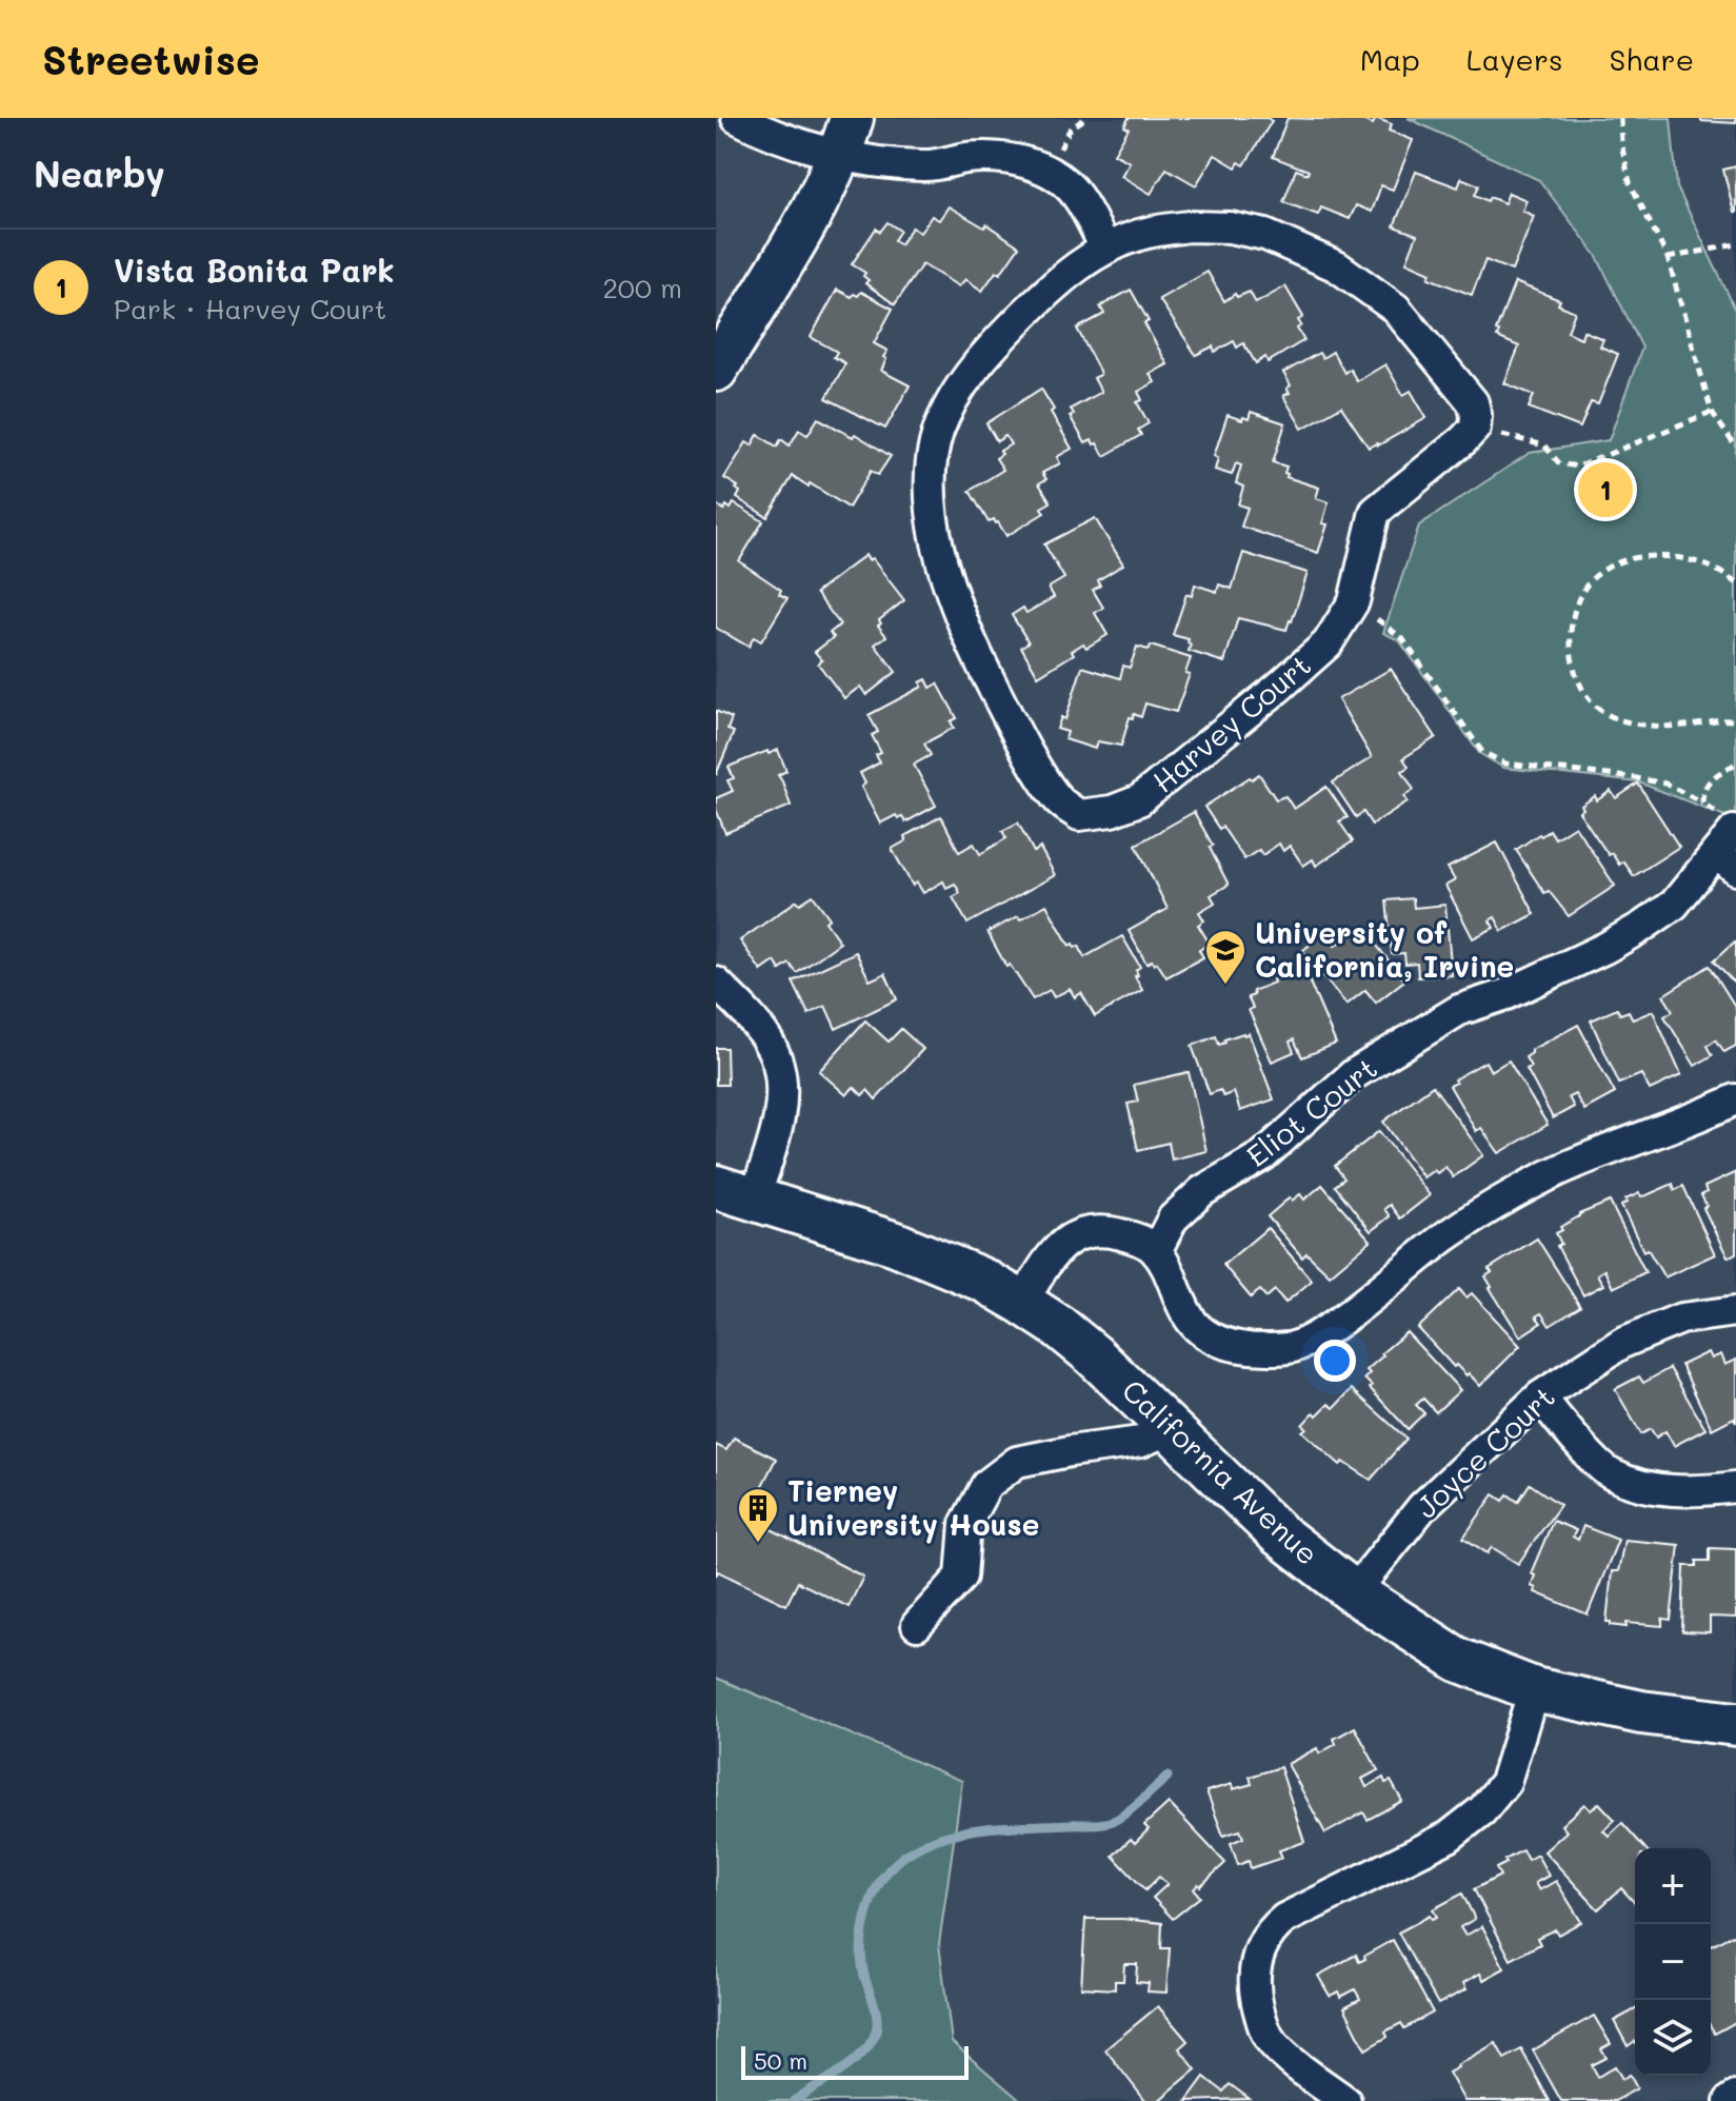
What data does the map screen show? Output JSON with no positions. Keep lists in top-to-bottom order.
{
  "streets": {
    "street": [
      "Harvey Court",
      "Eliot Court",
      "Joyce Court",
      "California Avenue"
    ]
  },
  "crossings": [
    ["Joyce Court", "California Avenue"]
  ],
  "places": {
    "school or university": ["University of California, Irvine"],
    "building": ["Tierney University House"]
  },
  "scale_bar": "50 m",
  "page": {
    "header": "Streetwise",
    "nav": ["Map", "Layers", "Share"],
    "heading": "Nearby",
    "list": [
      {
        "mark": "1",
        "name": "Vista Bonita Park",
        "note": "Park · Harvey Court",
        "value": "200 m"
      }
    ],
    "pins": "1",
    "map_buttons": ["+", "−"],
    "scale": "50 m"
  }
}
